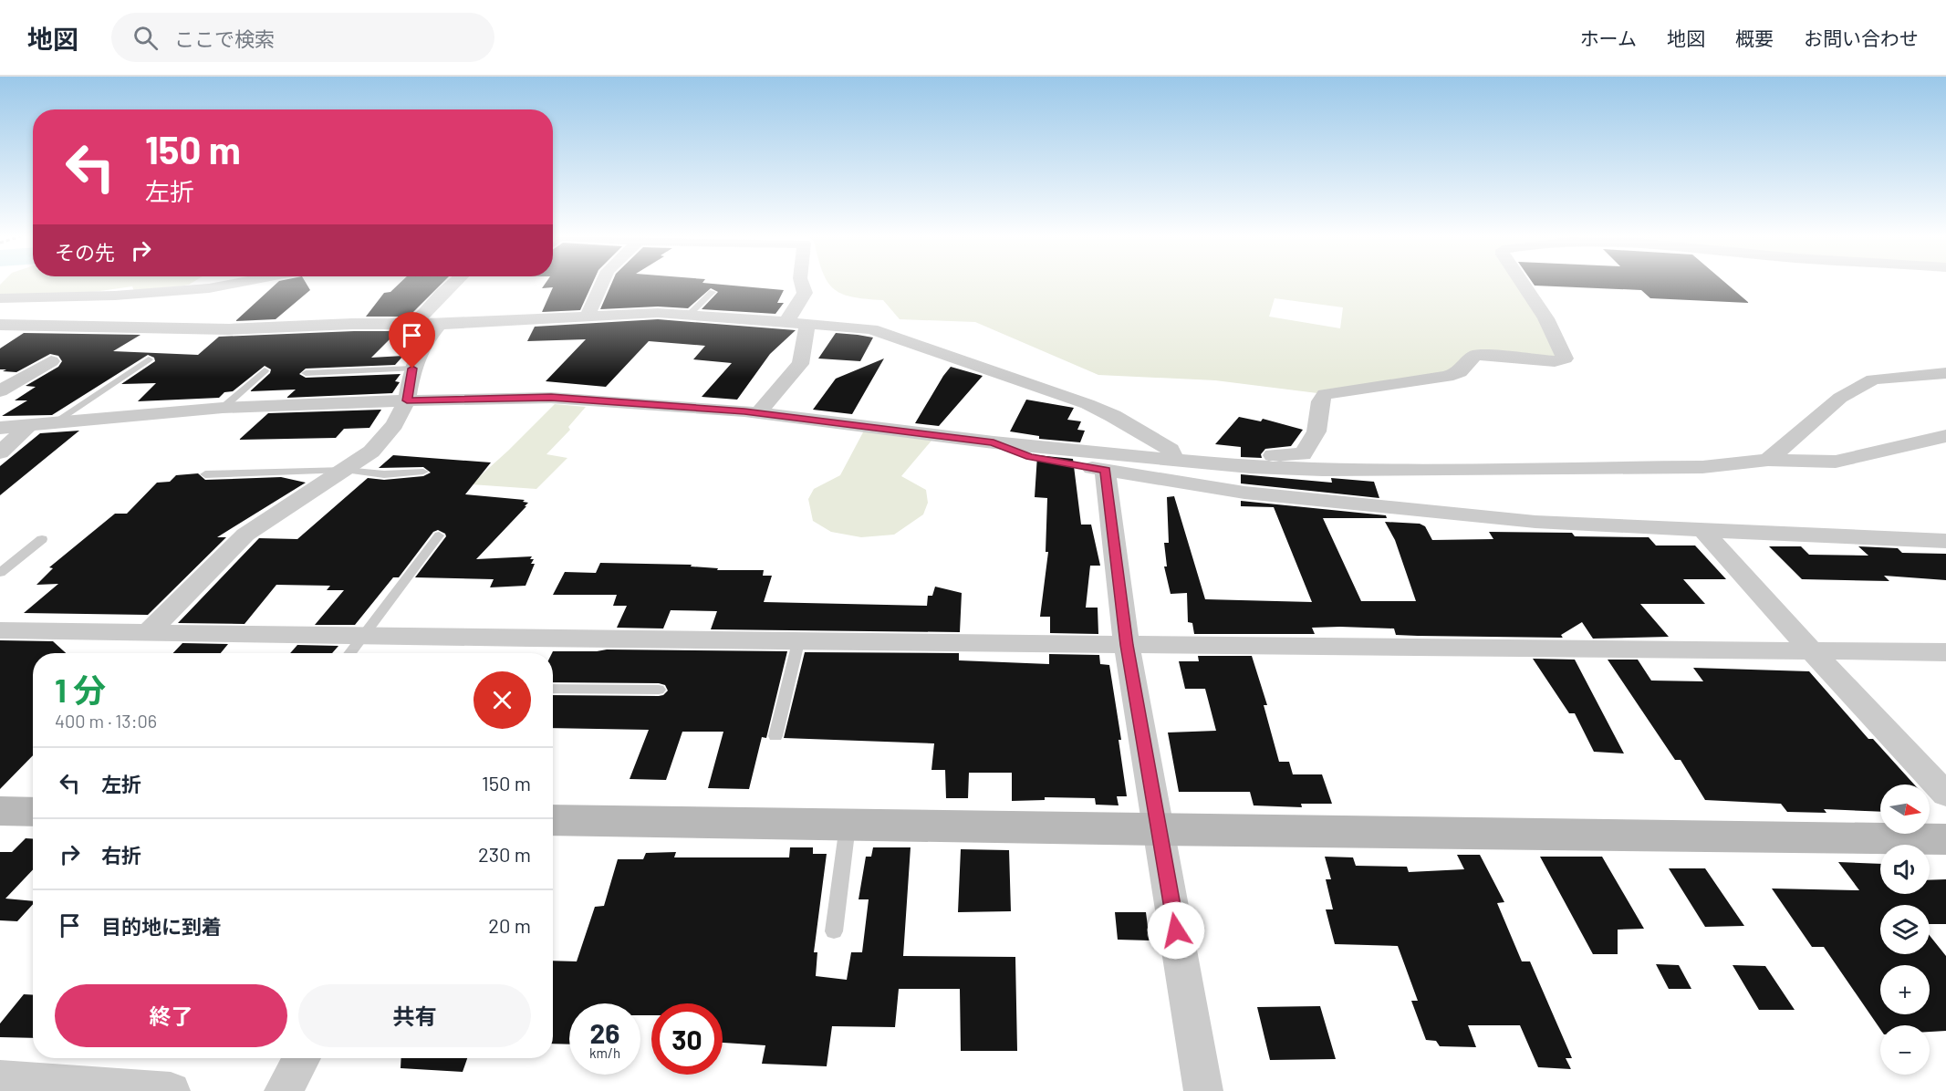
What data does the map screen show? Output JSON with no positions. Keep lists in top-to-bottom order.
{
  "north": "right",
  "page": {
    "header": "地図",
    "search": "ここで検索",
    "nav": [
      "ホーム",
      "地図",
      "概要",
      "お問い合わせ"
    ],
    "turn": ["150 m", "左折"],
    "then": "その先",
    "heading": ["1 分", "400 m · 13:06"],
    "list": [
      {
        "name": "左折",
        "value": "150 m"
      },
      {
        "name": "右折",
        "value": "230 m"
      },
      {
        "name": "目的地に到着",
        "value": "20 m"
      }
    ],
    "map_buttons": ["+", "−"],
    "buttons": ["終了", "共有"],
    "speed": "26 km/h",
    "limit": "30"
  }
}
